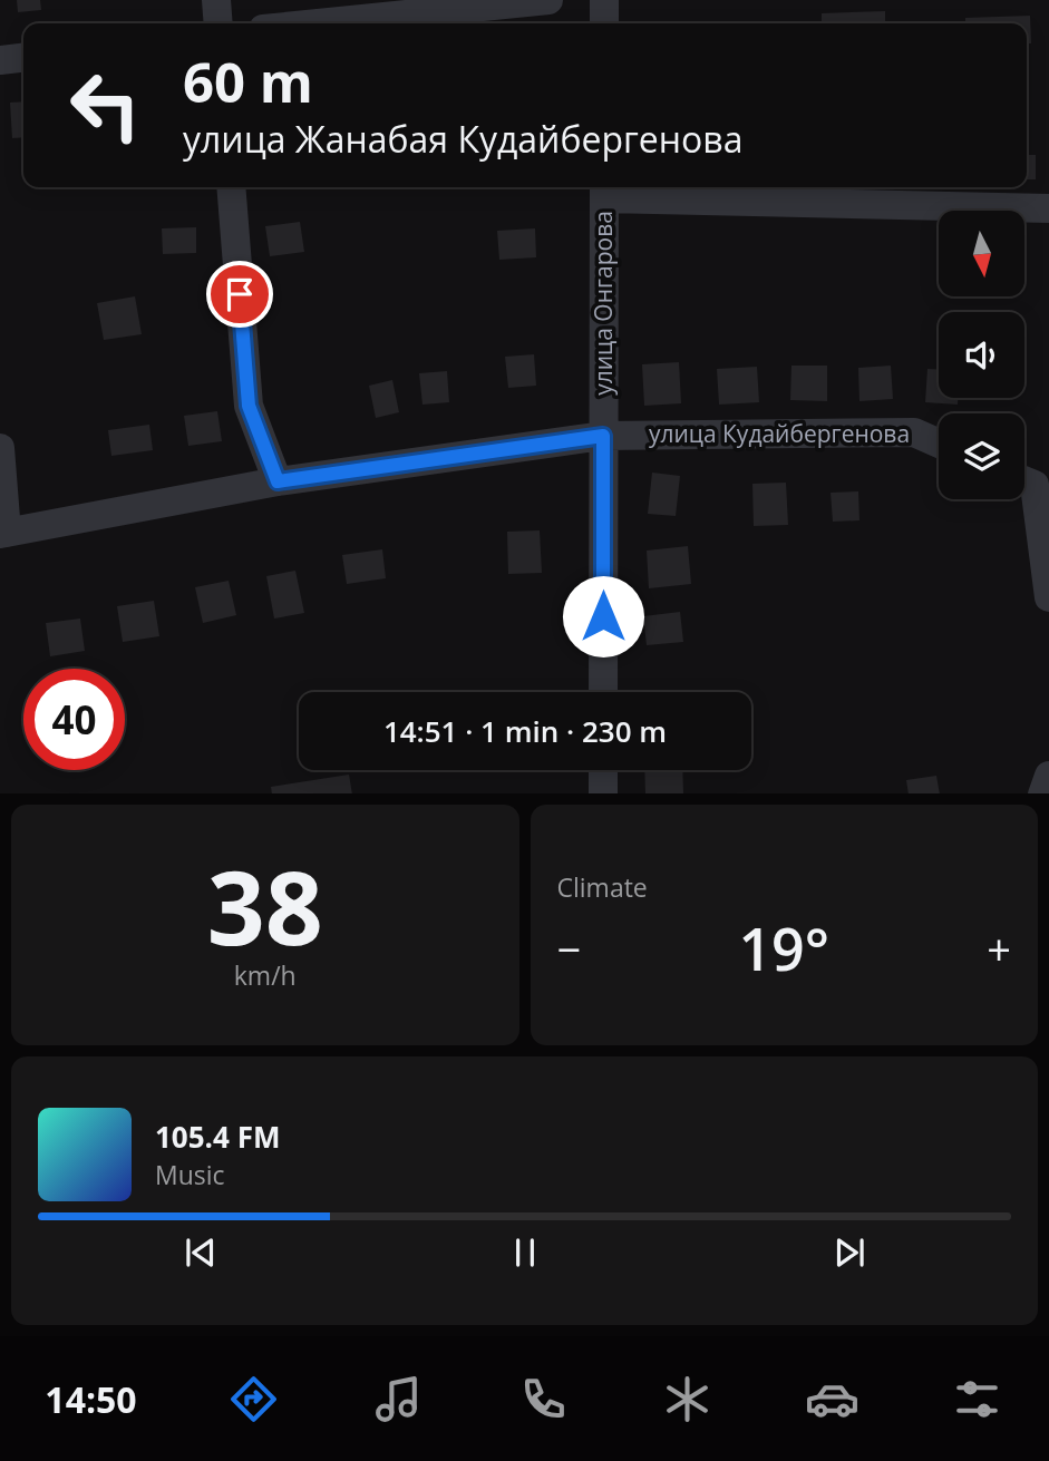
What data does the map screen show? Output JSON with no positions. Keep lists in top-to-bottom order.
{
  "streets": {
    "street": ["улица Онгарова", "улица Кудайбергенова"]
  },
  "crossings": [
    ["улица Онгарова", "улица Кудайбергенова"]
  ],
  "north": "bottom",
  "page": {
    "turn": ["60 m", "улица Жанабая Кудайбергенова"],
    "limit": "40",
    "trip": "14:51 · 1 min · 230 m",
    "tile": [
      ["38", "km/h"],
      "Climate"
    ],
    "heat": ["−", "19°", "+"],
    "song": ["105.4 FM", "Music"],
    "tabs": "14:50"
  }
}
